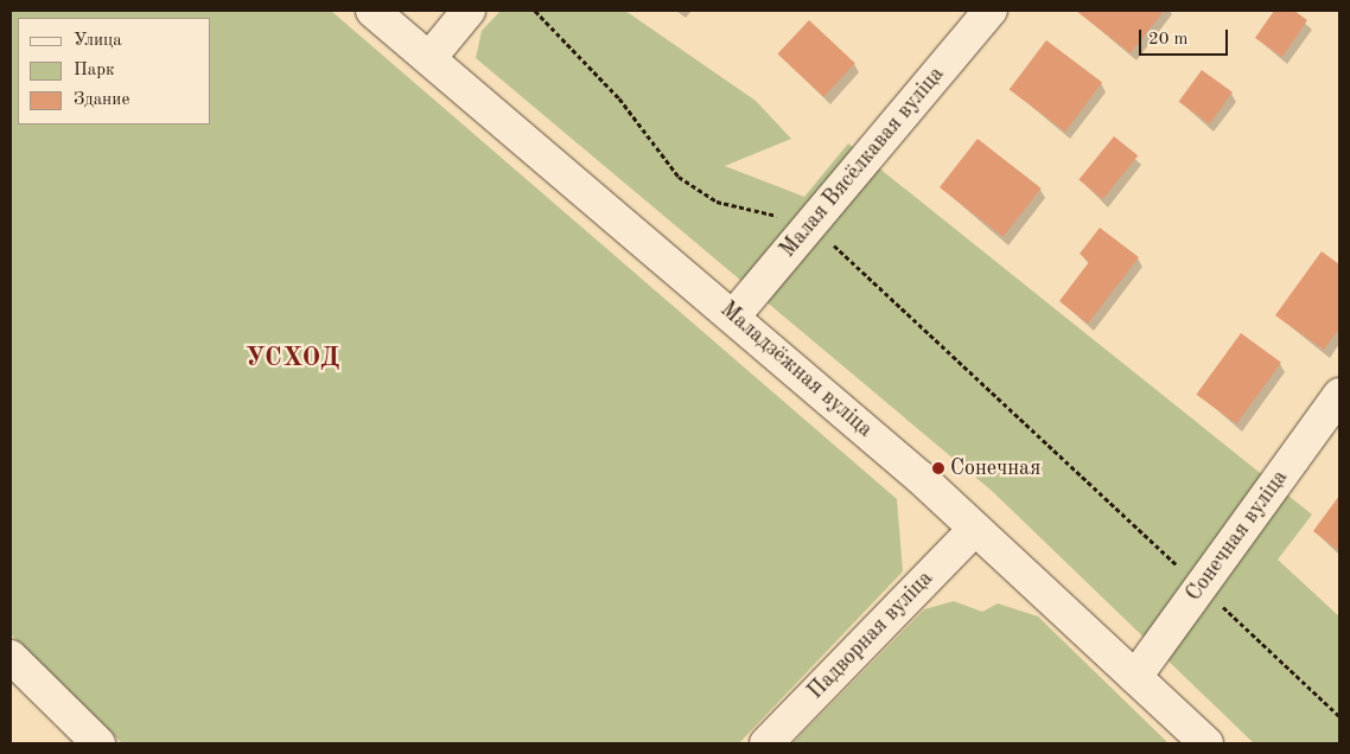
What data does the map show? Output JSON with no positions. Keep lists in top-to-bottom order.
{
  "streets": {
    "street": [
      "Малая Вясёлкавая вуліца",
      "Маладзёжная вуліца",
      "Сонечная вуліца",
      "Падворная вуліца"
    ]
  },
  "crossings": [
    ["Малая Вясёлкавая вуліца", "Маладзёжная вуліца"],
    ["Маладзёжная вуліца", "Сонечная вуліца"],
    ["Маладзёжная вуліца", "Падворная вуліца"]
  ],
  "districts": ["УСХОД"],
  "places": ["Сонечная"],
  "legend": ["Улица", "Парк", "Здание"],
  "scale_bar": "20 m"
}
